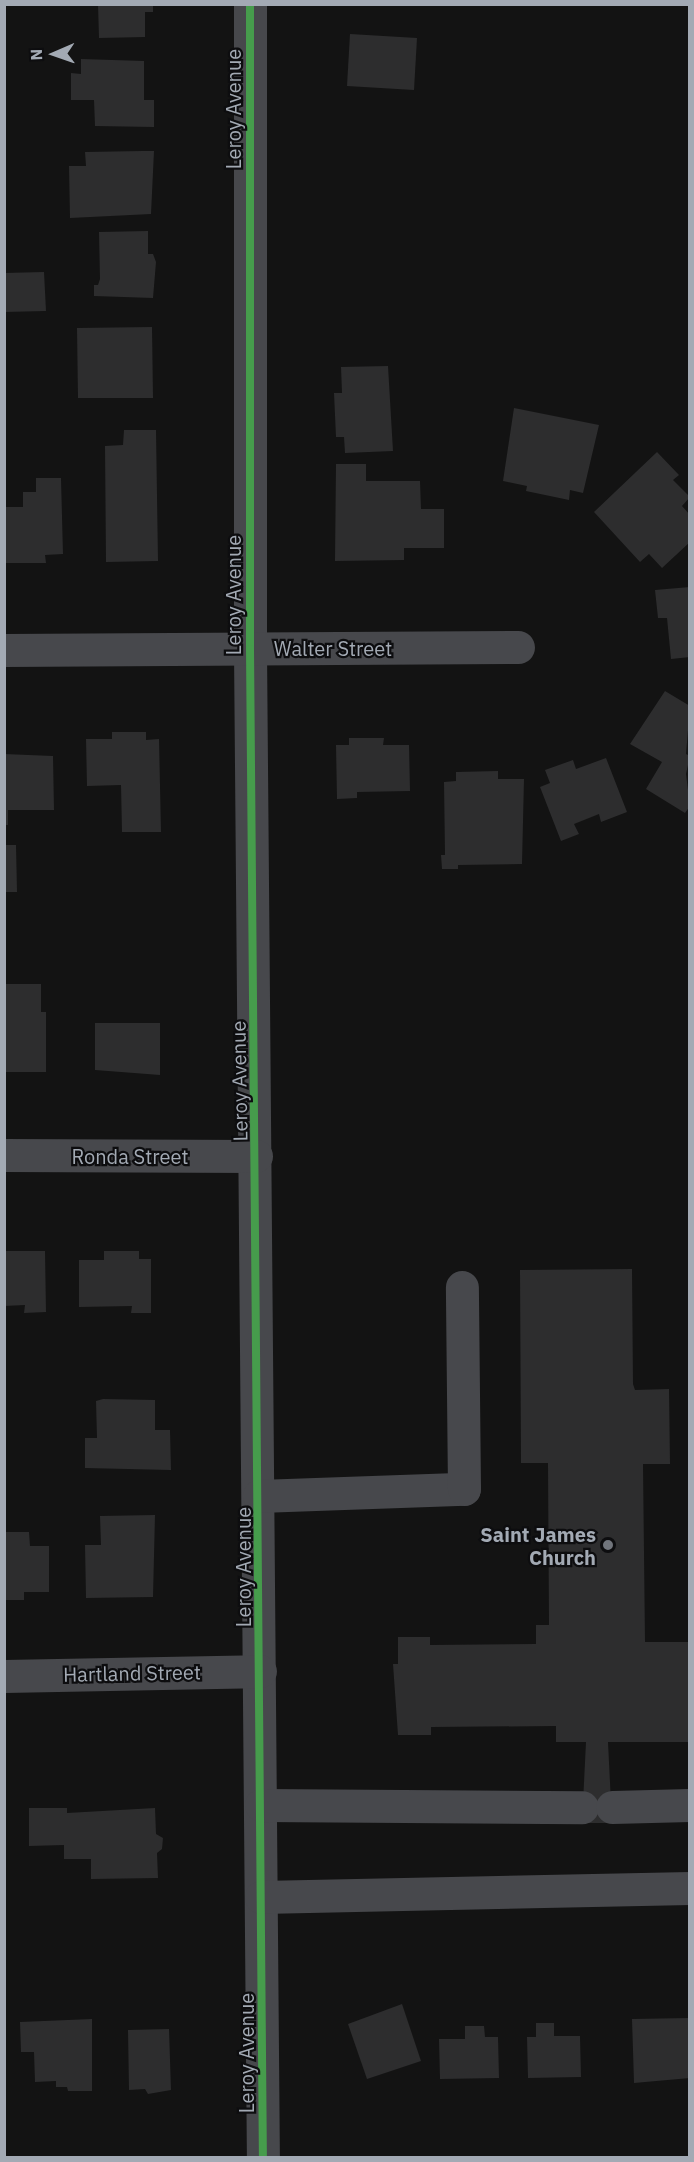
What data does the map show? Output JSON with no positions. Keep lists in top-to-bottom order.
{
  "streets": {
    "street": [
      "Leroy Avenue",
      "Walter Street",
      "Ronda Street",
      "Hartland Street"
    ]
  },
  "crossings": [
    ["Leroy Avenue", "Walter Street"],
    ["Leroy Avenue", "Ronda Street"],
    ["Leroy Avenue", "Hartland Street"]
  ],
  "places": ["Saint James Church"],
  "north": "left"
}
